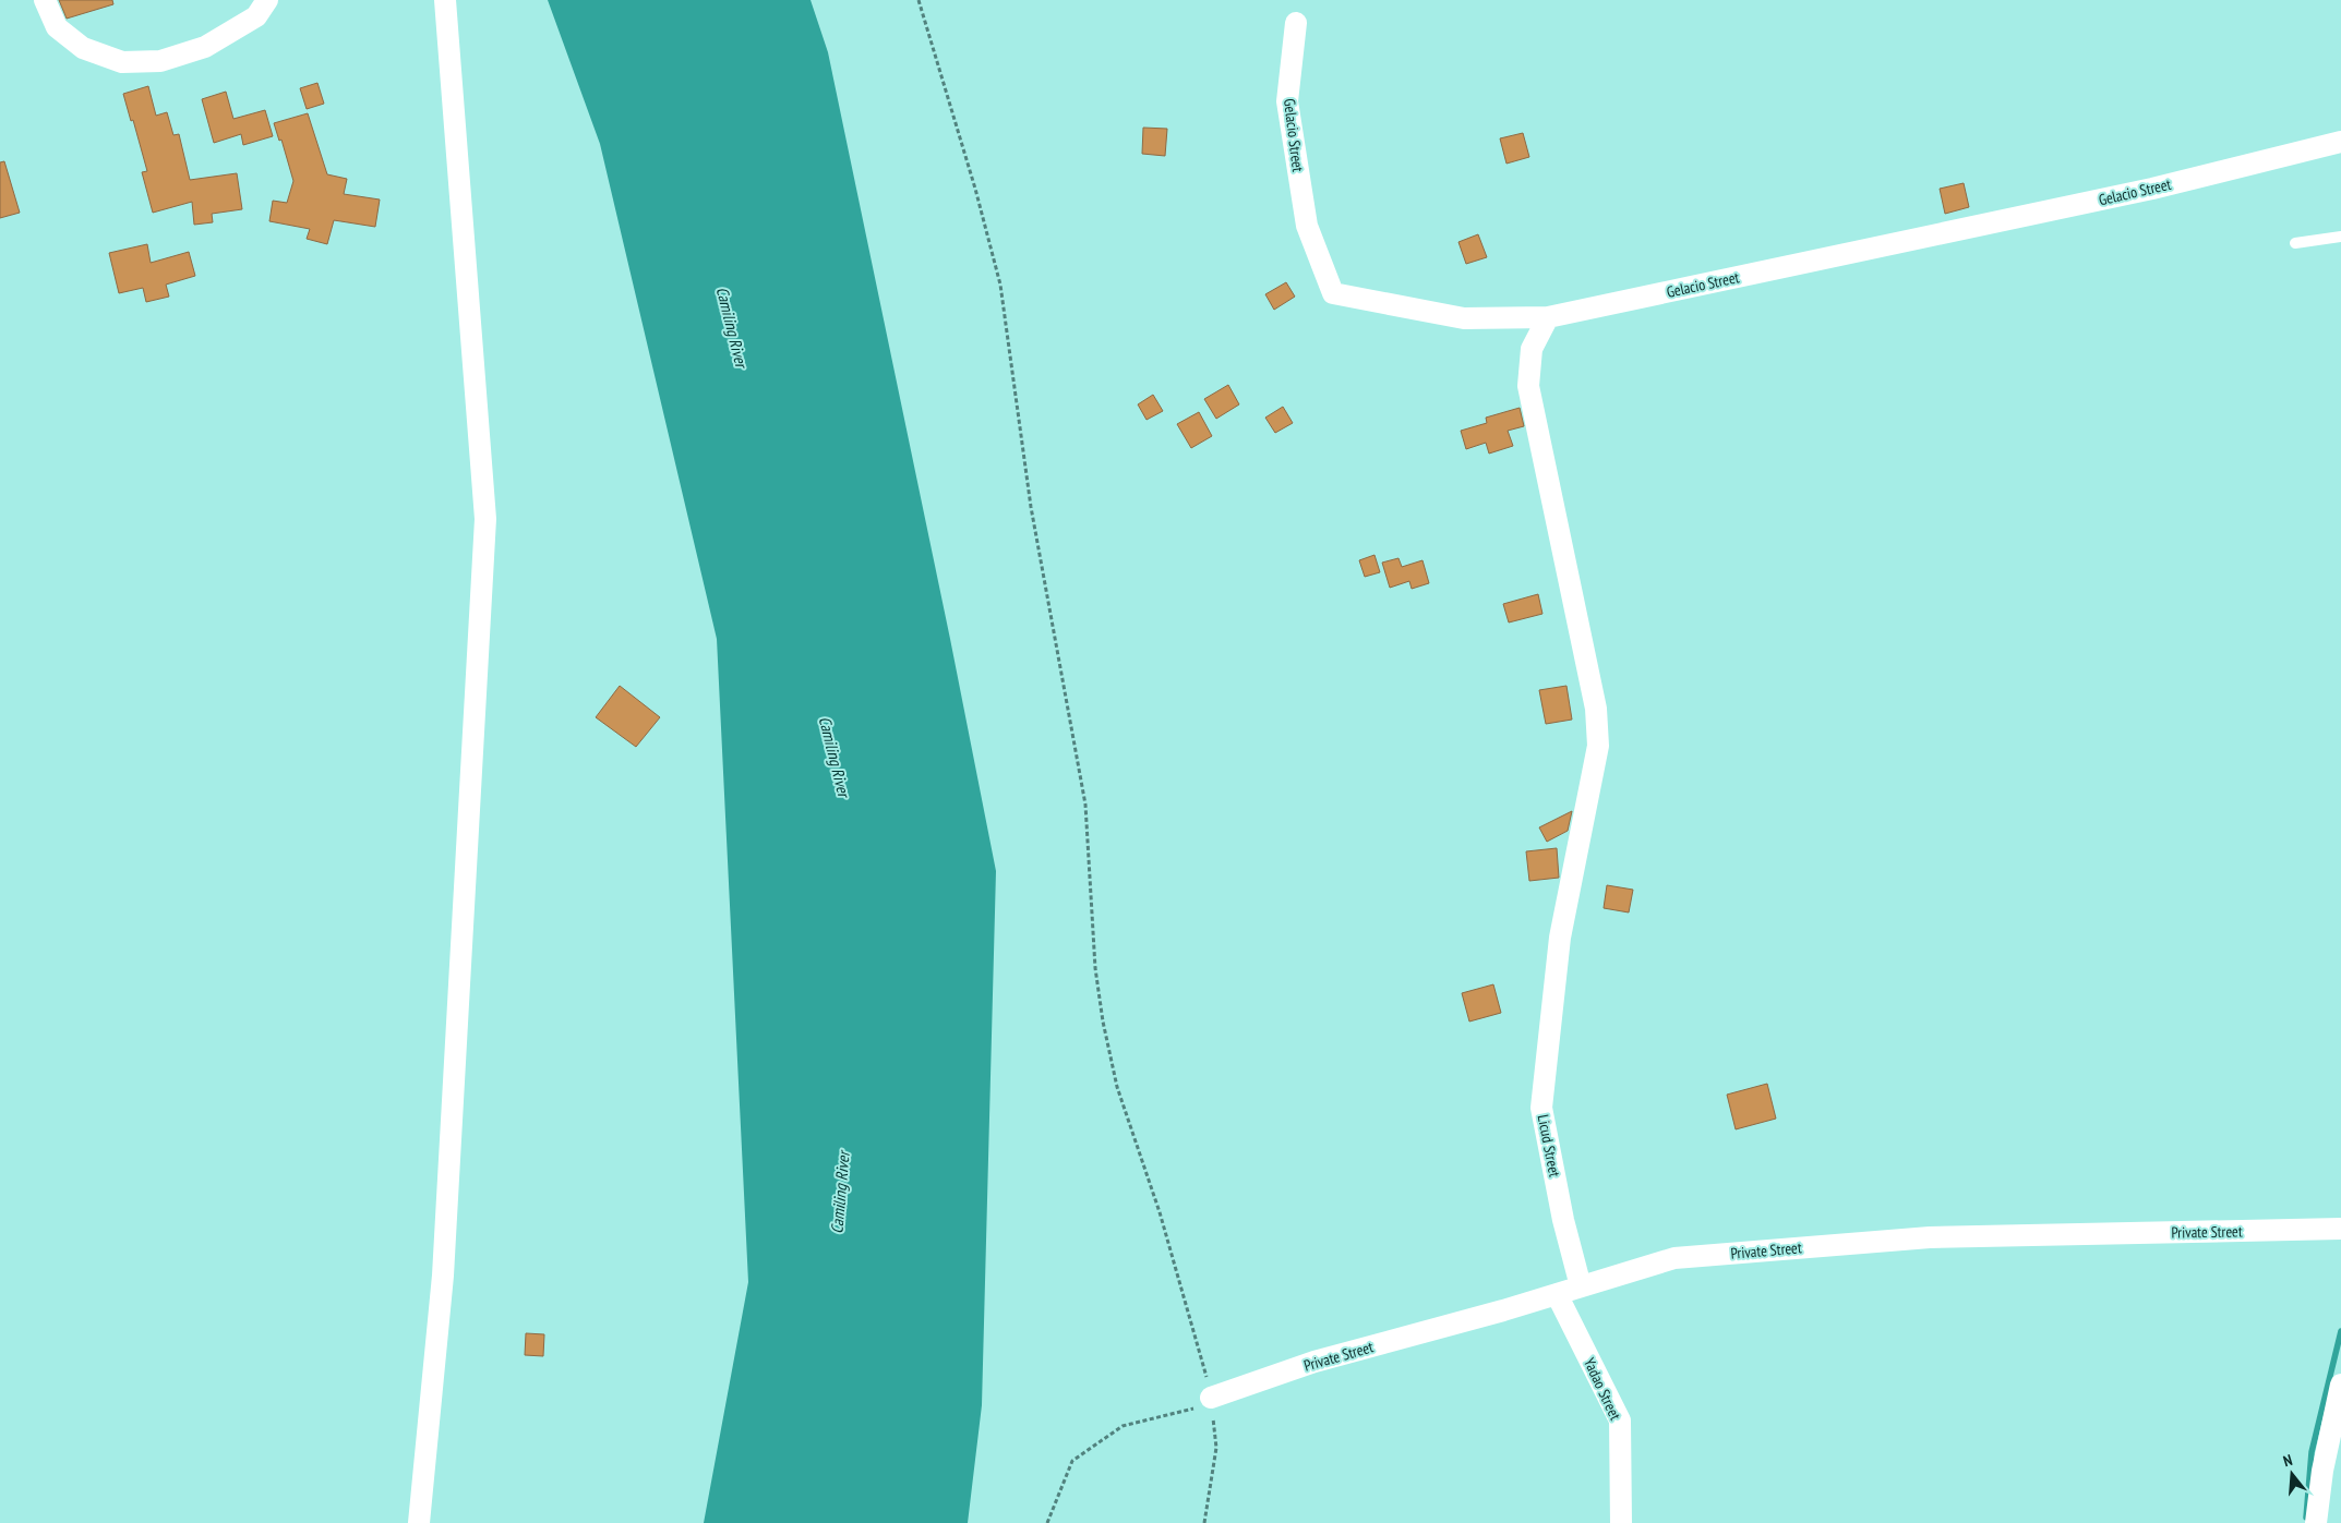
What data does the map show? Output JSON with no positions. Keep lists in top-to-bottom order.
{
  "streets": {
    "street": [
      "Gelacio Street",
      "Licud Street",
      "Private Street",
      "Yadao Street"
    ]
  },
  "crossings": [
    ["Gelacio Street", "Licud Street"],
    ["Licud Street", "Private Street"],
    ["Private Street", "Yadao Street"]
  ],
  "water": ["Camiling River"],
  "north": "top"
}
